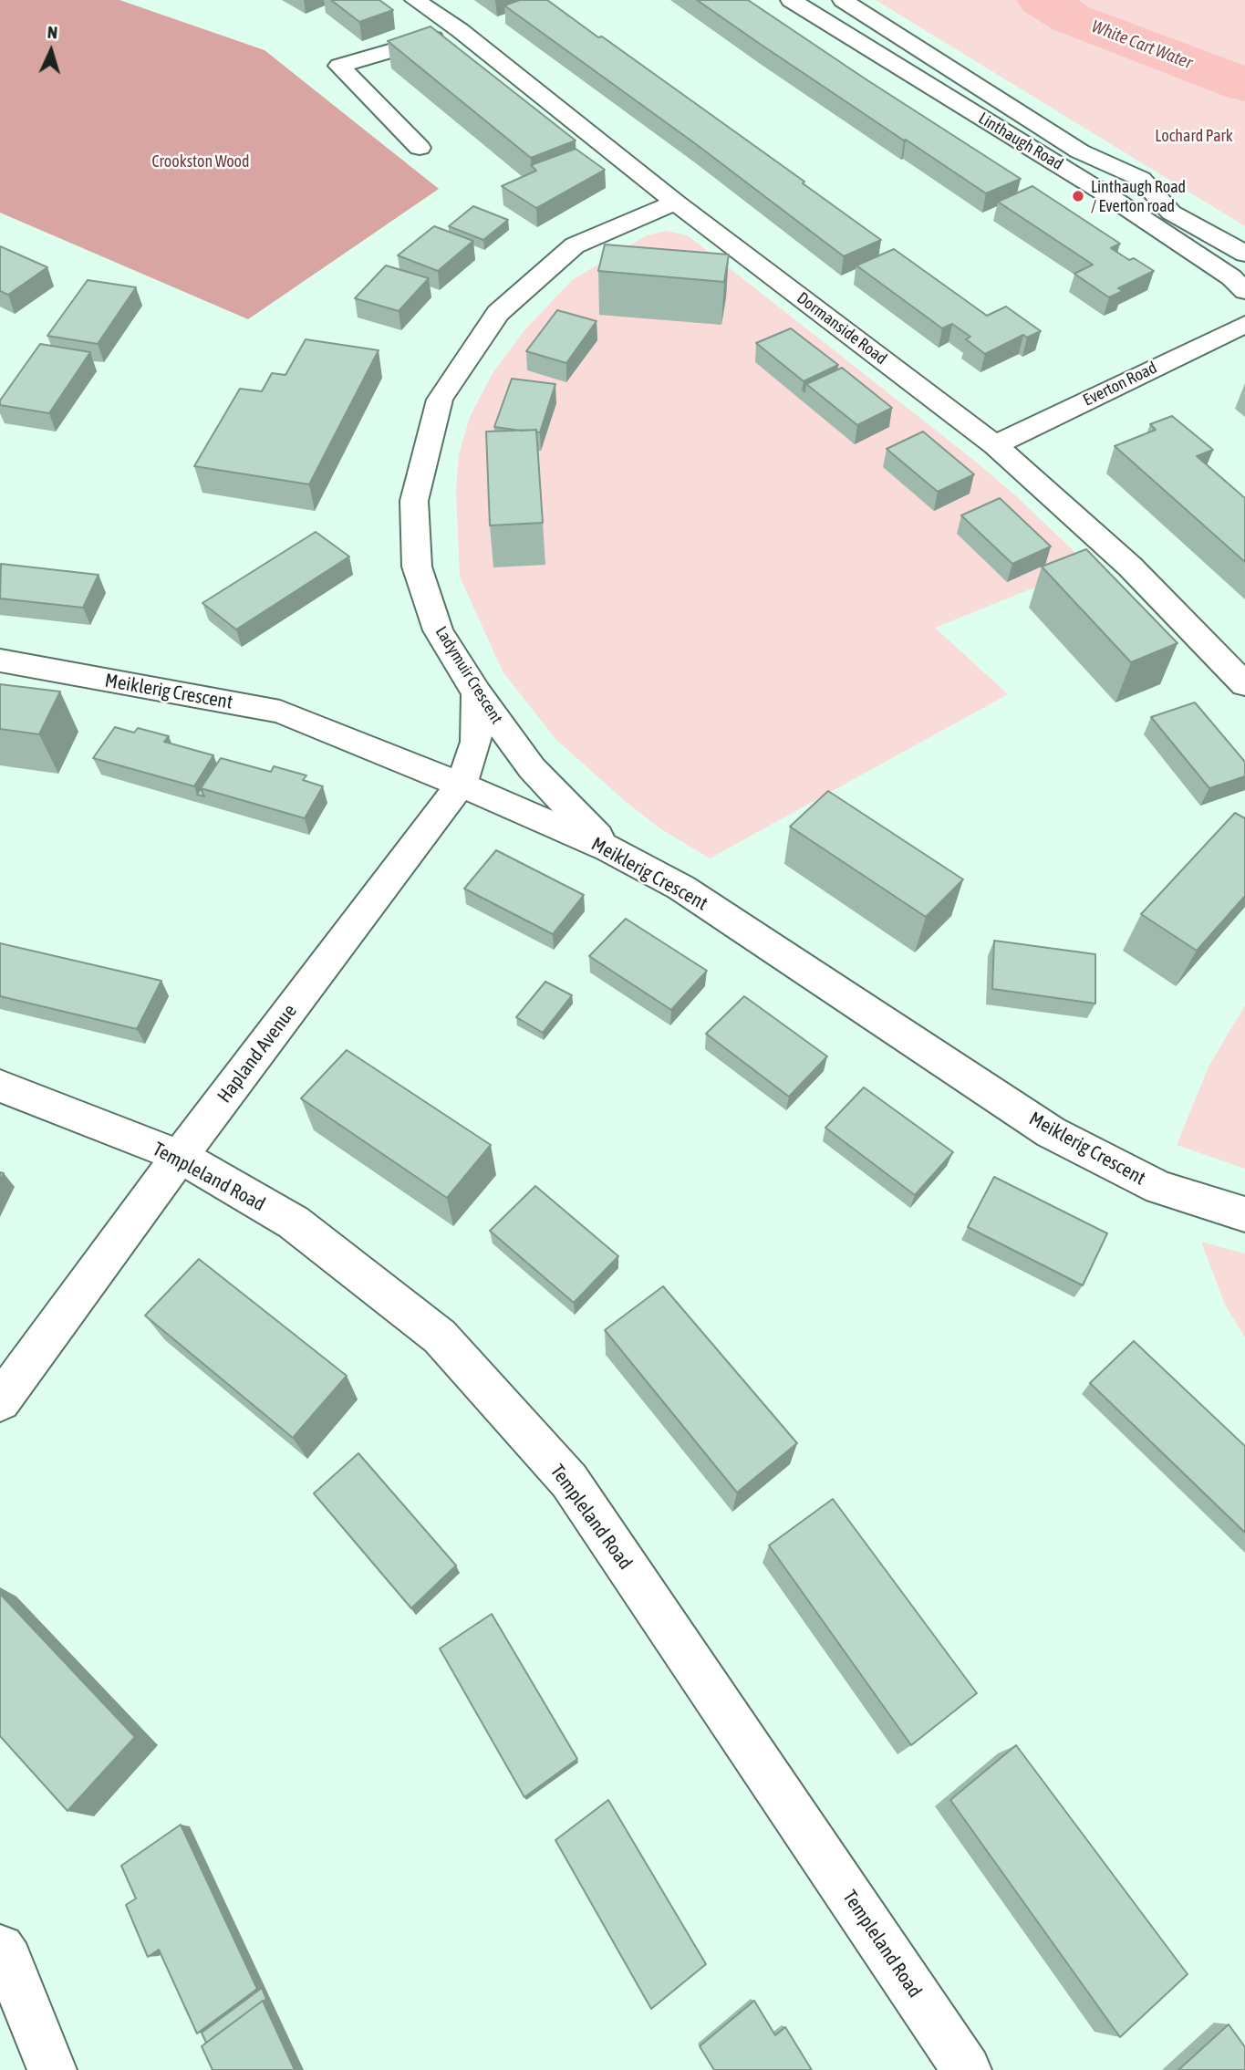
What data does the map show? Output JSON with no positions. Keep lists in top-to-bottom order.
{
  "streets": {
    "street": [
      "Linthaugh Road",
      "Dormanside Road",
      "Everton Road",
      "Ladymuir Crescent",
      "Meiklerig Crescent",
      "Hapland Avenue",
      "Templeland Road"
    ]
  },
  "crossings": [
    ["Dormanside Road", "Everton Road"],
    ["Dormanside Road", "Ladymuir Crescent"],
    ["Ladymuir Crescent", "Meiklerig Crescent"],
    ["Ladymuir Crescent", "Hapland Avenue"],
    ["Meiklerig Crescent", "Hapland Avenue"],
    ["Hapland Avenue", "Templeland Road"]
  ],
  "water": ["White Cart Water"],
  "parks": ["Lochard Park", "Crookston Wood"],
  "places": ["Linthaugh Road / Everton road"],
  "north": "top"
}
